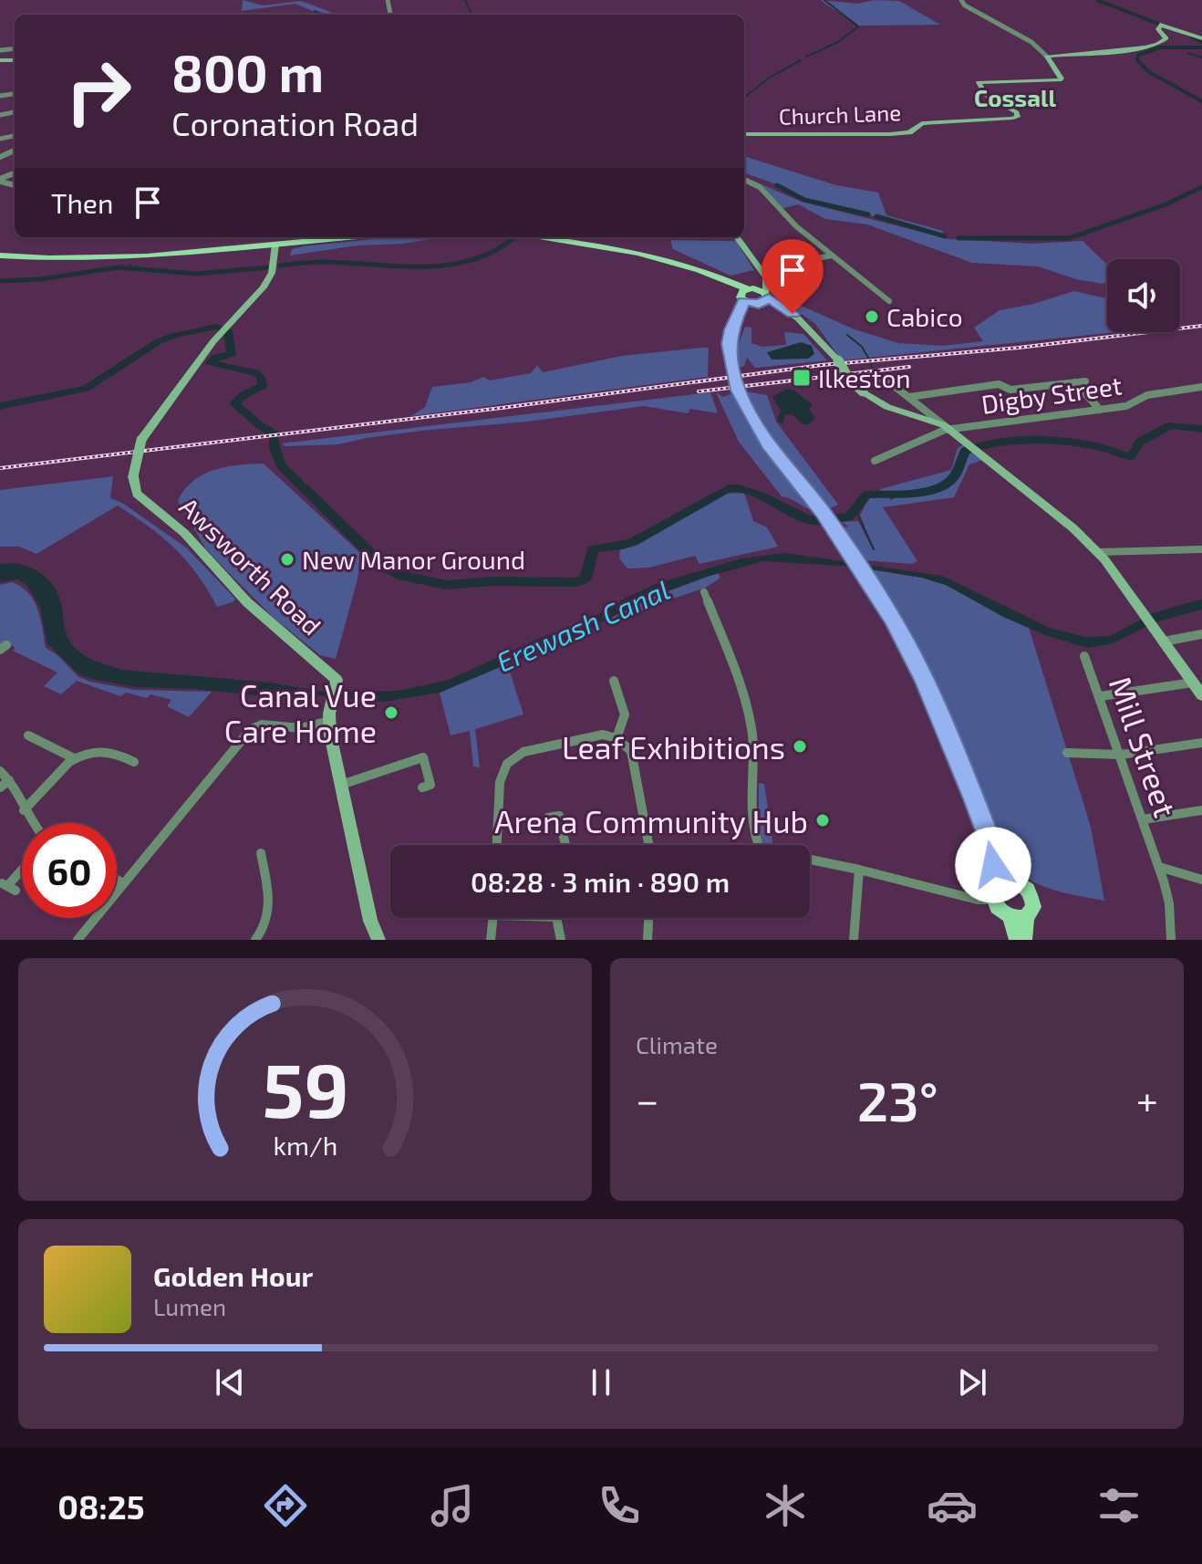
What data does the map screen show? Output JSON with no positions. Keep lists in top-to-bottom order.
{
  "streets": {
    "street": [
      "Church Lane",
      "Digby Street",
      "Awsworth Road",
      "Mill Street"
    ]
  },
  "districts": ["Cossall"],
  "water": ["Erewash Canal"],
  "places": {
    "other": [
      "Cabico",
      "New Manor Ground",
      "Canal Vue Care Home",
      "Leaf Exhibitions",
      "Arena Community Hub"
    ],
    "transit": ["Ilkeston"]
  },
  "page": {
    "turn": ["800 m", "Coronation Road"],
    "then": "Then",
    "limit": "60",
    "trip": "08:28 · 3 min · 890 m",
    "tile": "Climate",
    "heat": ["−", "23°", "+"],
    "song": ["Golden Hour", "Lumen"],
    "tabs": "08:25",
    "gauge": ["59", "km/h"]
  }
}
